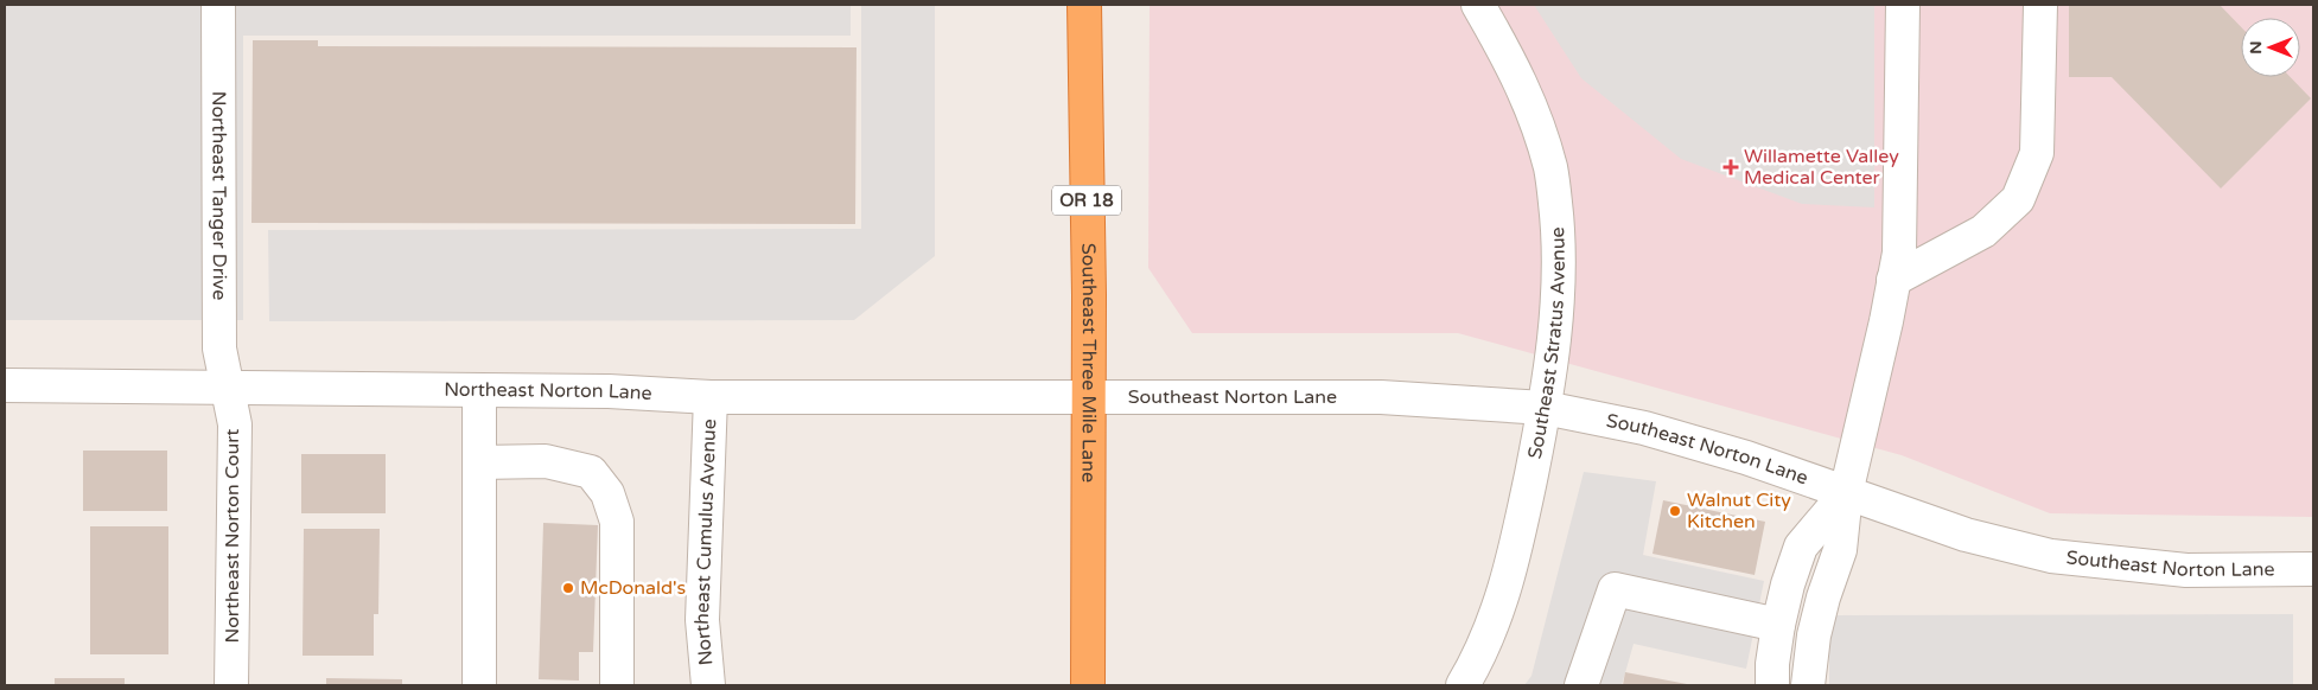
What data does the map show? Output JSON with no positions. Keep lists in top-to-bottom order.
{
  "streets": {
    "highway": ["OR 18", "Southeast Three Mile Lane"],
    "street": [
      "Northeast Tanger Drive",
      "Southeast Stratus Avenue",
      "Northeast Norton Lane",
      "Southeast Norton Lane",
      "Northeast Norton Court",
      "Northeast Cumulus Avenue"
    ]
  },
  "crossings": [
    ["Northeast Tanger Drive", "Northeast Norton Lane"],
    ["Northeast Tanger Drive", "Northeast Norton Court"],
    ["Southeast Stratus Avenue", "Southeast Norton Lane"],
    ["Southeast Three Mile Lane", "Northeast Norton Lane"],
    ["Southeast Three Mile Lane", "Southeast Norton Lane"],
    ["Northeast Norton Lane", "Southeast Norton Lane"],
    ["Northeast Norton Lane", "Northeast Norton Court"],
    ["Northeast Norton Lane", "Northeast Cumulus Avenue"]
  ],
  "places": {
    "health": ["Willamette Valley Medical Center"],
    "other": ["Walnut City Kitchen", "McDonald's"]
  },
  "north": "left"
}
